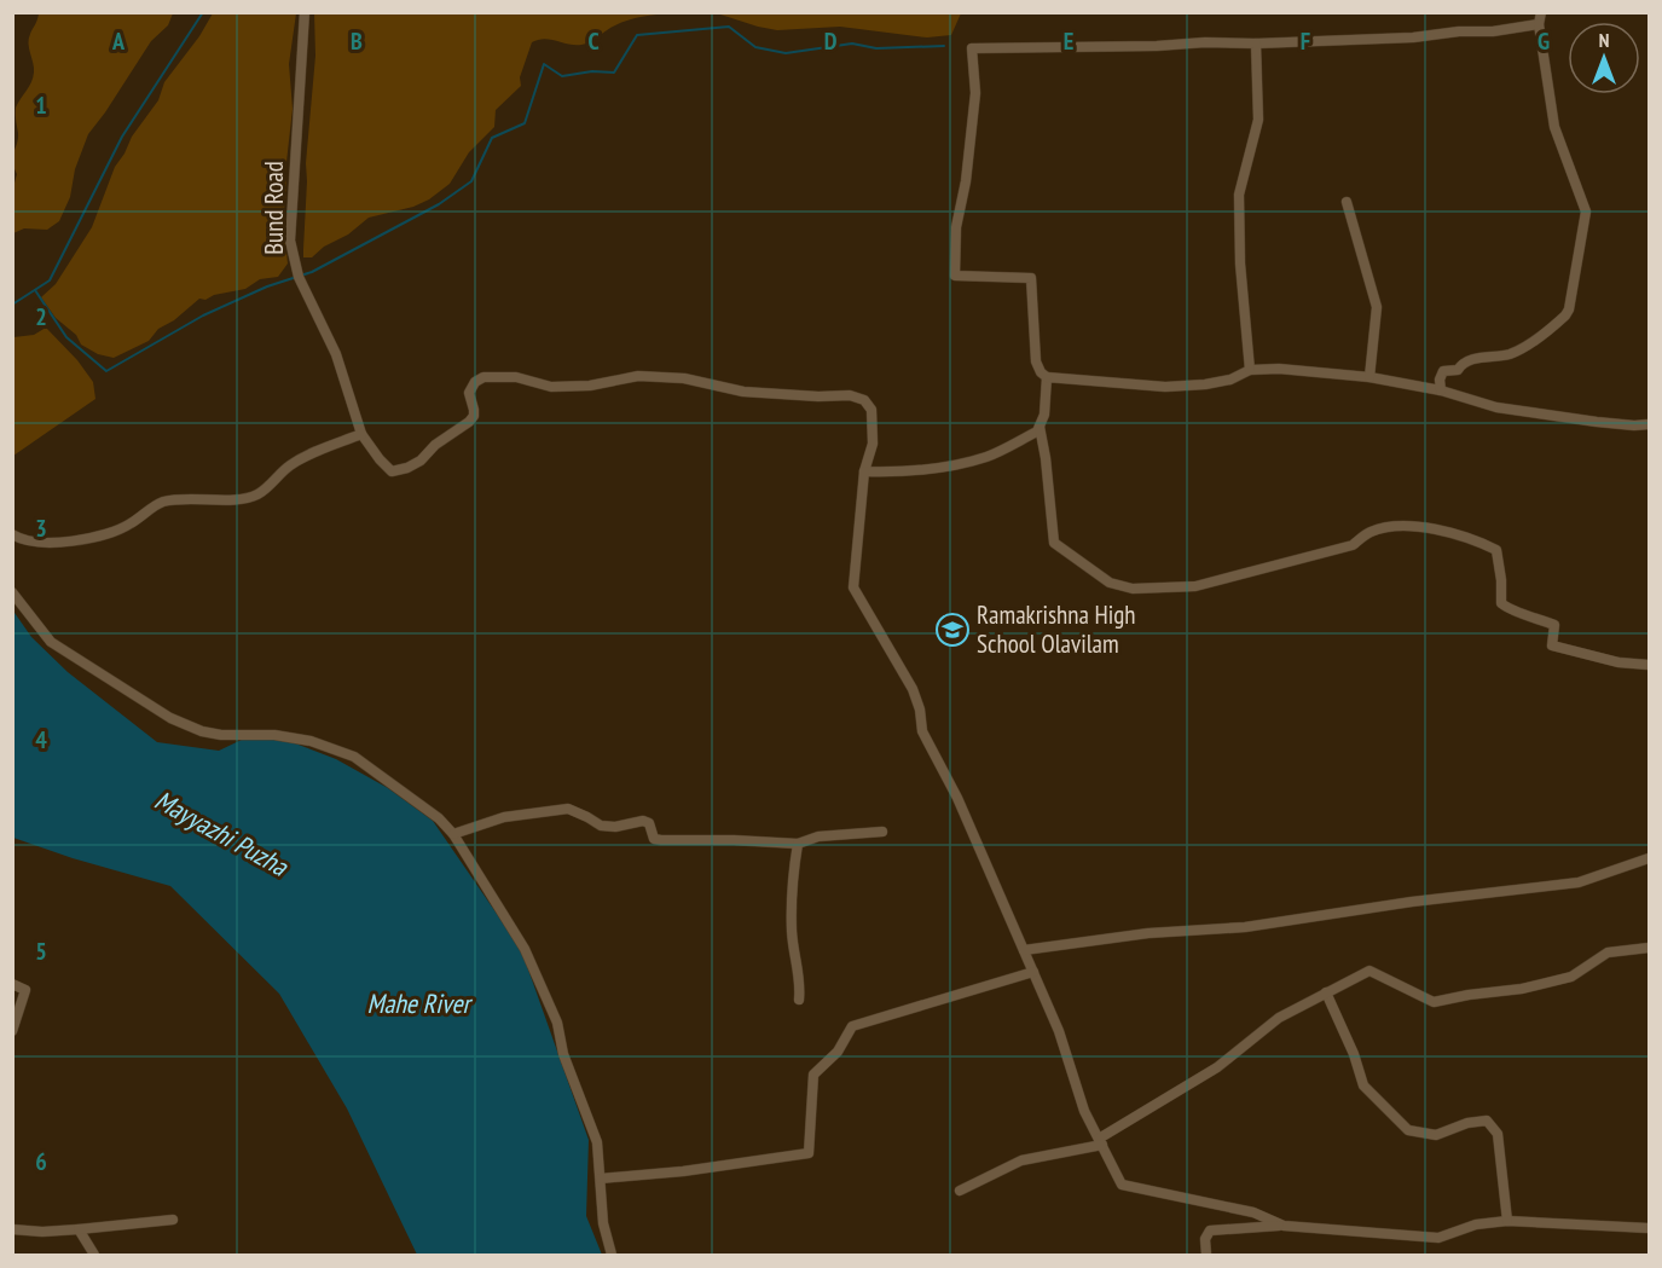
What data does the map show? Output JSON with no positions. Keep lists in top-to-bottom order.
{
  "streets": {
    "street": ["Bund Road"]
  },
  "water": ["Mayyazhi Puzha", "Mahe River"],
  "places": {
    "school or university": ["Ramakrishna High School Olavilam"]
  },
  "north": "top",
  "grid": {
    "columns": [
      "A",
      "B",
      "C",
      "D",
      "E",
      "F",
      "G"
    ],
    "rows": [
      "1",
      "2",
      "3",
      "4",
      "5",
      "6"
    ]
  }
}
